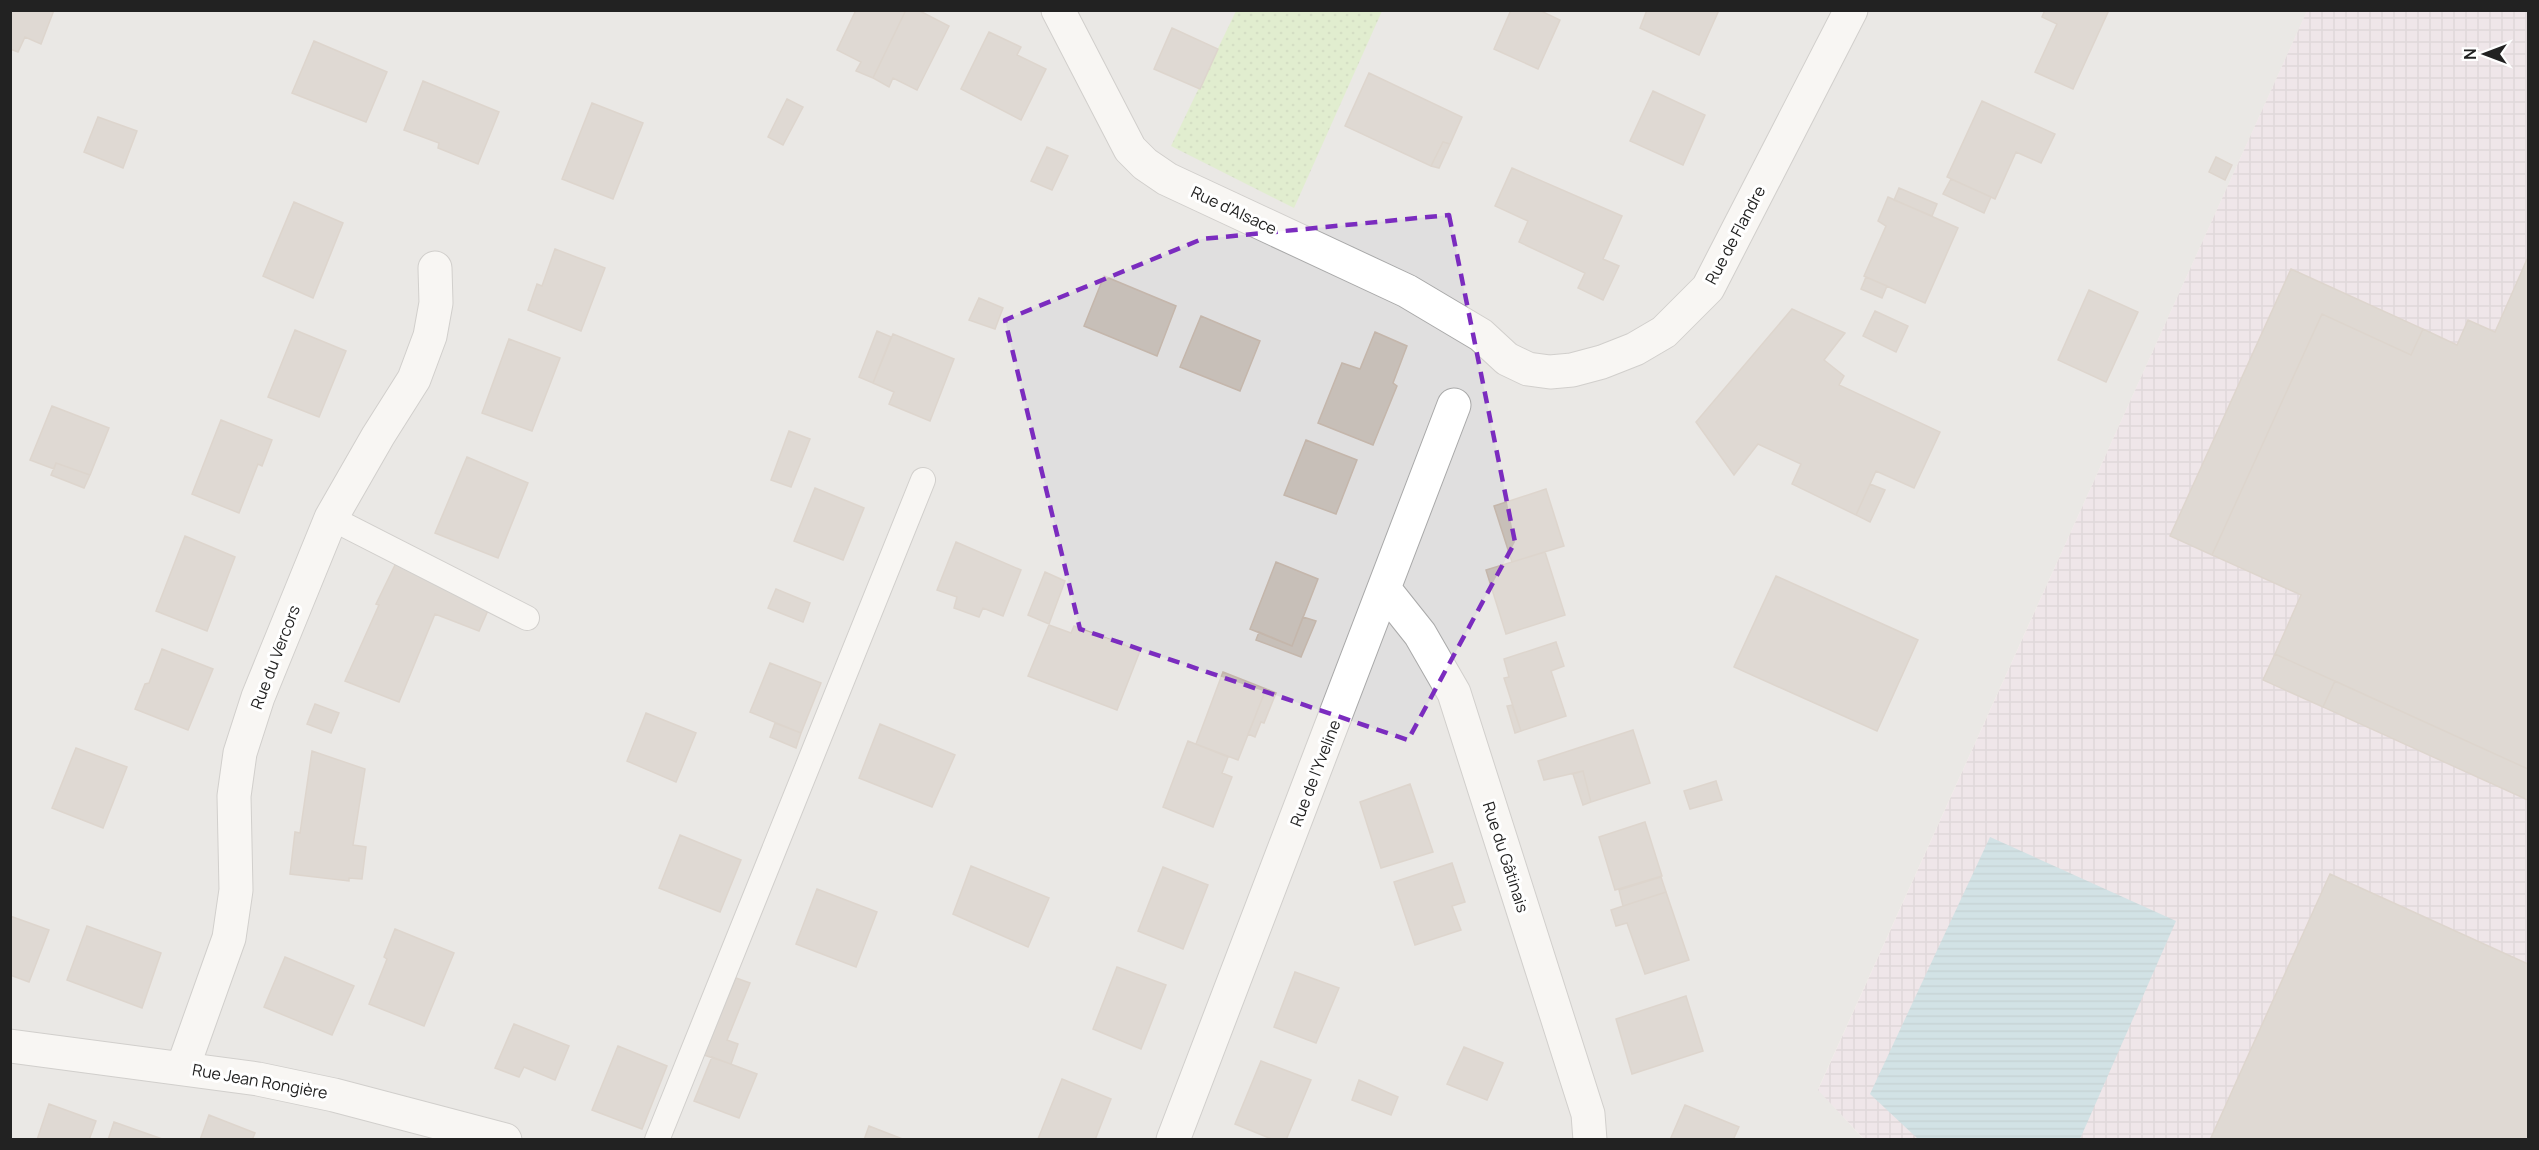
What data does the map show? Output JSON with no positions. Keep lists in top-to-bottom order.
{
  "streets": {
    "street": [
      "Rue d'Alsace",
      "Rue de Flandre",
      "Rue du Vercors",
      "Rue de l'Yveline",
      "Rue du Gâtinais",
      "Rue Jean Rongière"
    ]
  },
  "crossings": [
    ["Rue d'Alsace", "Rue de Flandre"],
    ["Rue du Vercors", "Rue Jean Rongière"],
    ["Rue de l'Yveline", "Rue du Gâtinais"]
  ],
  "north": "left"
}
